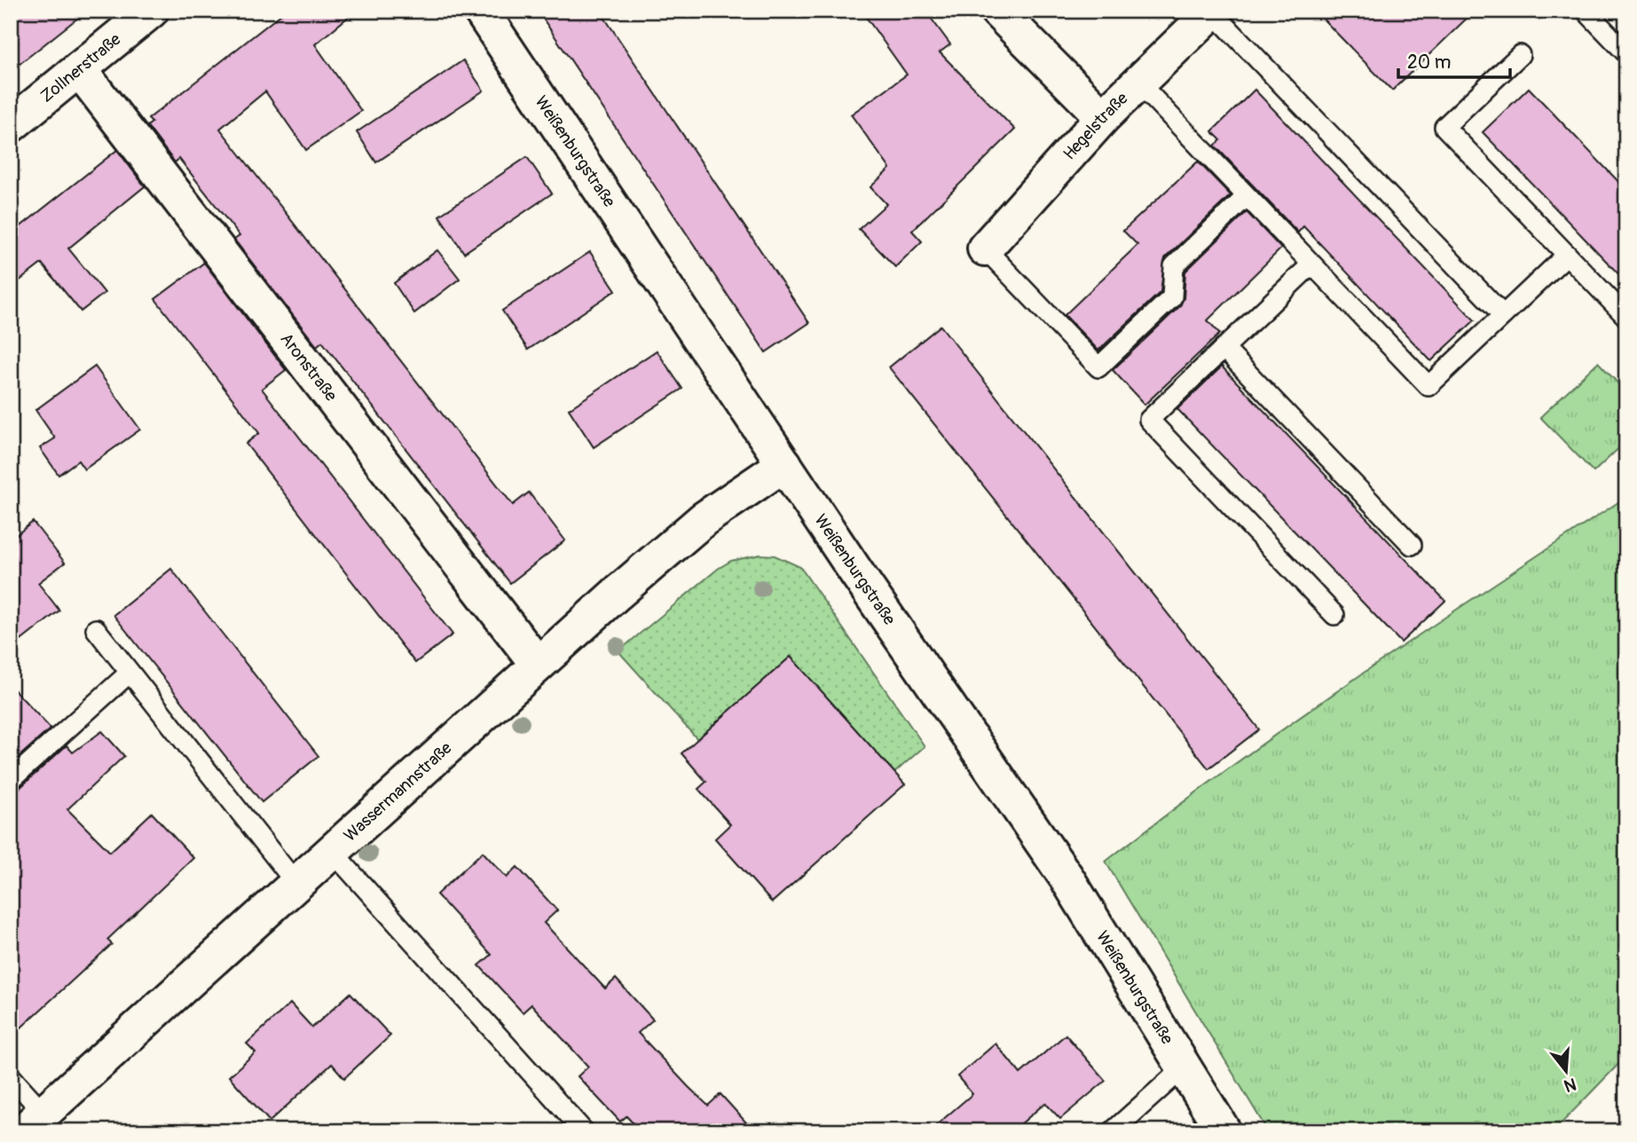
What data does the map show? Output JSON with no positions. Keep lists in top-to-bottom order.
{
  "streets": {
    "street": [
      "Zollnerstraße",
      "Hegelstraße",
      "Weißenburgstraße",
      "Aronstraße",
      "Wassermannstraße"
    ]
  },
  "crossings": [
    ["Zollnerstraße", "Aronstraße"],
    ["Weißenburgstraße", "Wassermannstraße"],
    ["Aronstraße", "Wassermannstraße"]
  ],
  "scale_bar": "20 m",
  "north": "bottom"
}
